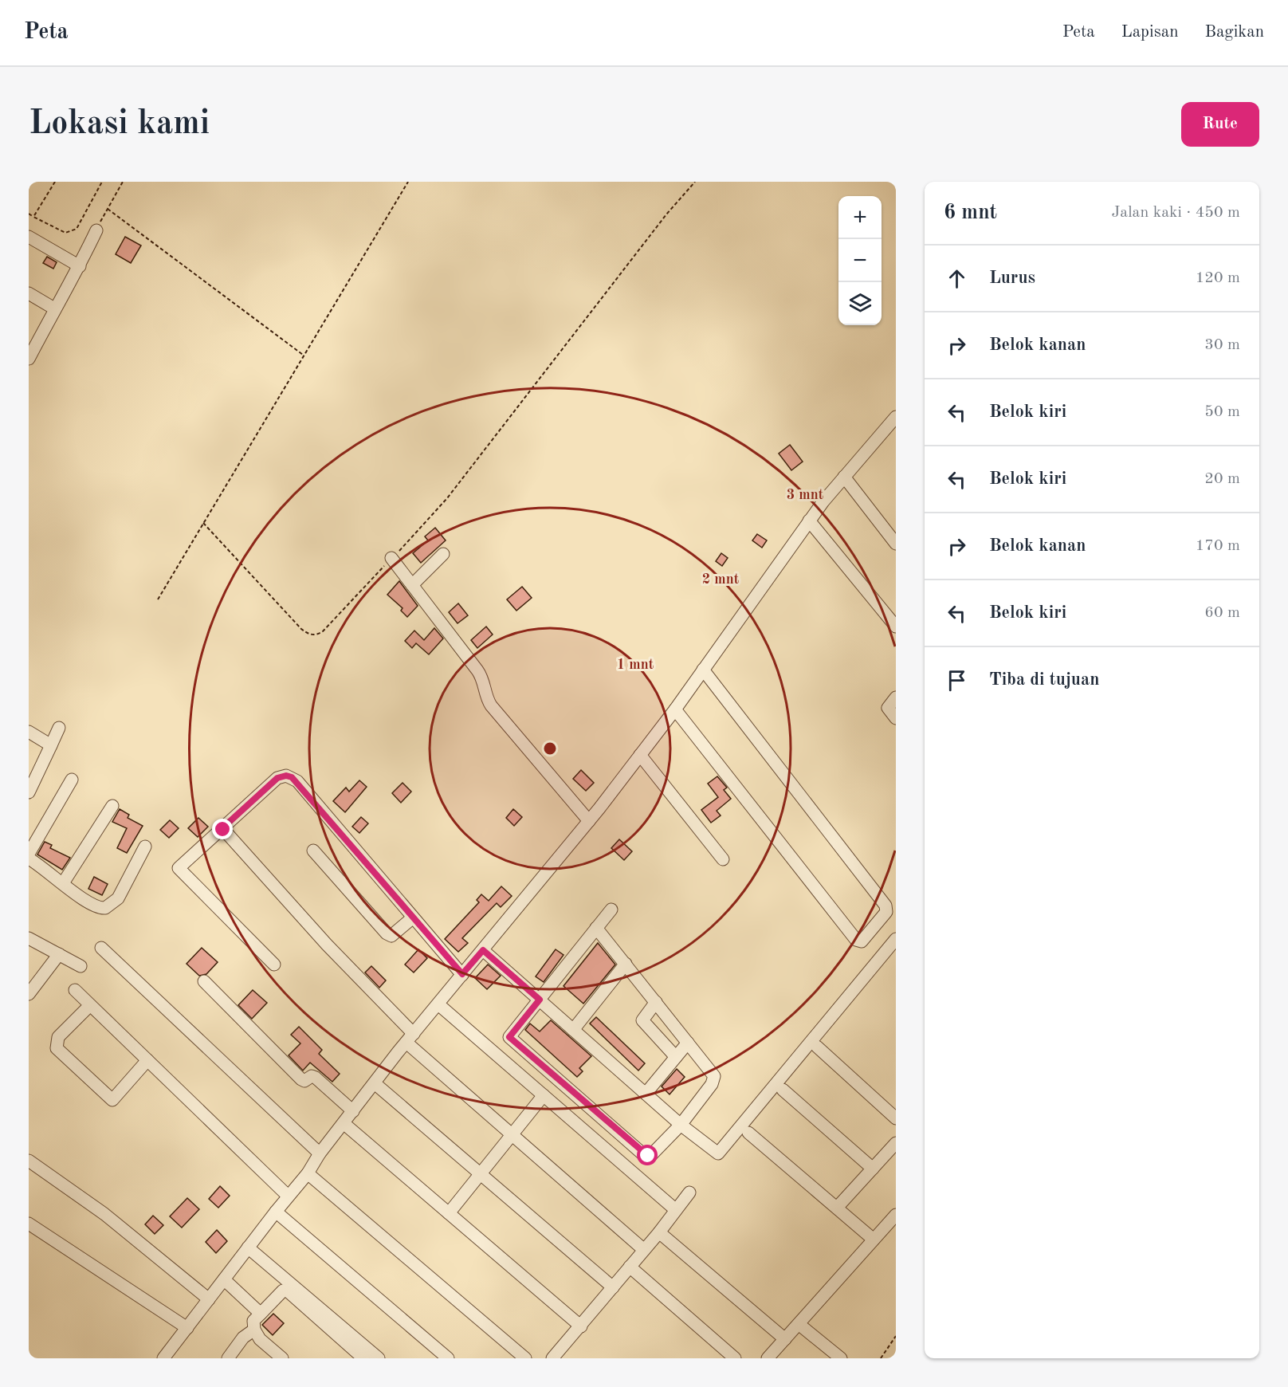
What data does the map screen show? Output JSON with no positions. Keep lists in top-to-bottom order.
{
  "page": {
    "header": "Peta",
    "nav": ["Peta", "Lapisan", "Bagikan"],
    "buttons": "Rute",
    "title": "Lokasi kami",
    "heading": ["6 mnt", "Jalan kaki · 450 m"],
    "map_buttons": ["+", "−"],
    "list": [
      ["Lurus", "120 m"],
      ["Belok kanan", "30 m"],
      ["Belok kiri", "50 m"],
      ["Belok kiri", "20 m"],
      ["Belok kanan", "170 m"],
      ["Belok kiri", "60 m"],
      "Tiba di tujuan"
    ]
  },
  "rings": ["3 mnt", "2 mnt", "1 mnt"]
}
